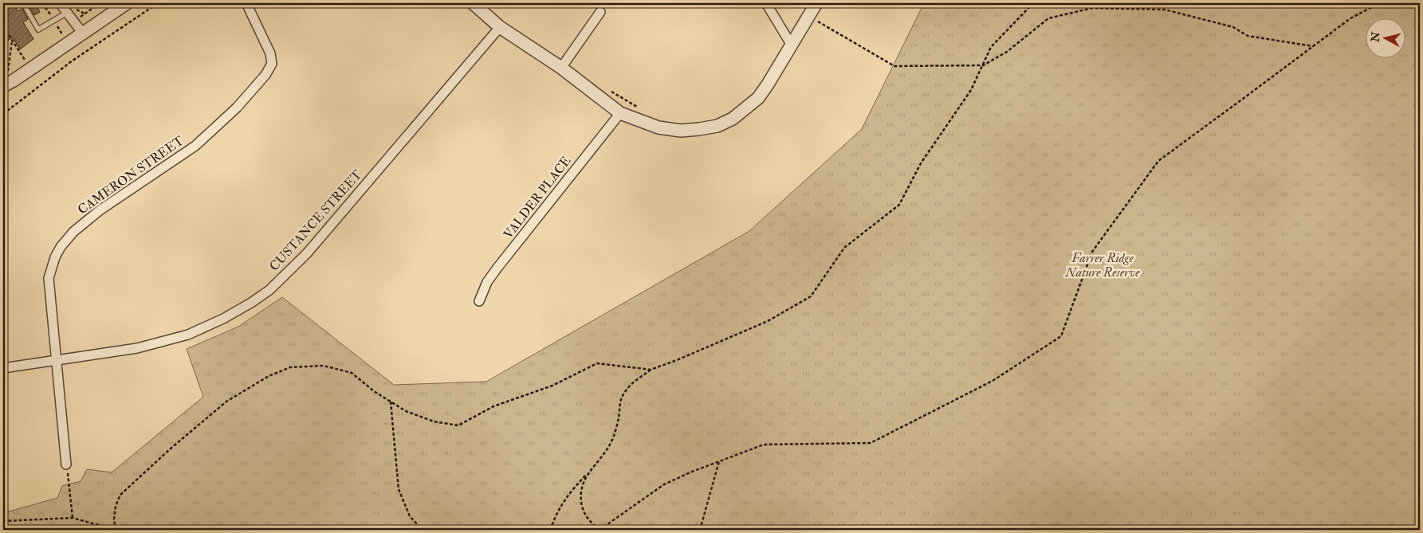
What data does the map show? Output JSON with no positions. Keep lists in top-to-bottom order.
{
  "streets": {
    "street": ["CAMERON STREET", "VALDER PLACE", "CUSTANCE STREET"]
  },
  "crossings": [
    ["CAMERON STREET", "CUSTANCE STREET"]
  ],
  "parks": ["Farrer Ridge Nature Reserve"],
  "north": "left"
}
